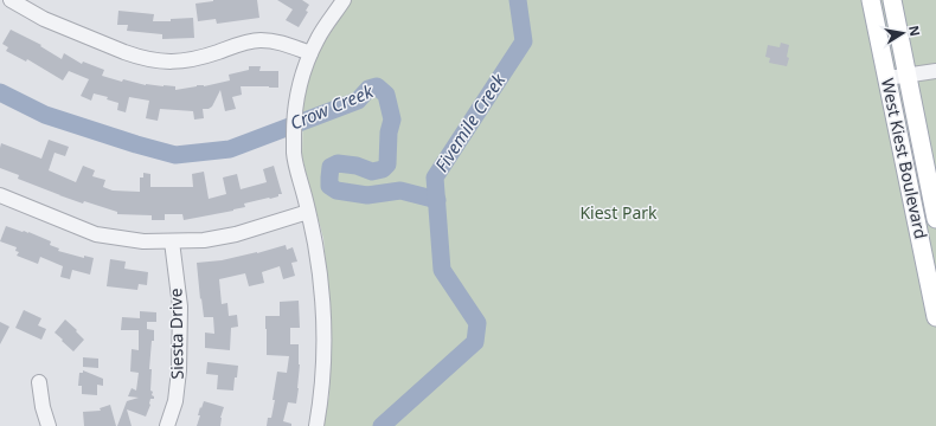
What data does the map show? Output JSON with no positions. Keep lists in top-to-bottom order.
{
  "streets": {
    "main road": ["West Kiest Boulevard"],
    "street": ["Siesta Drive"]
  },
  "water": ["Crow Creek", "Fivemile Creek"],
  "parks": ["Kiest Park"],
  "north": "right"
}
